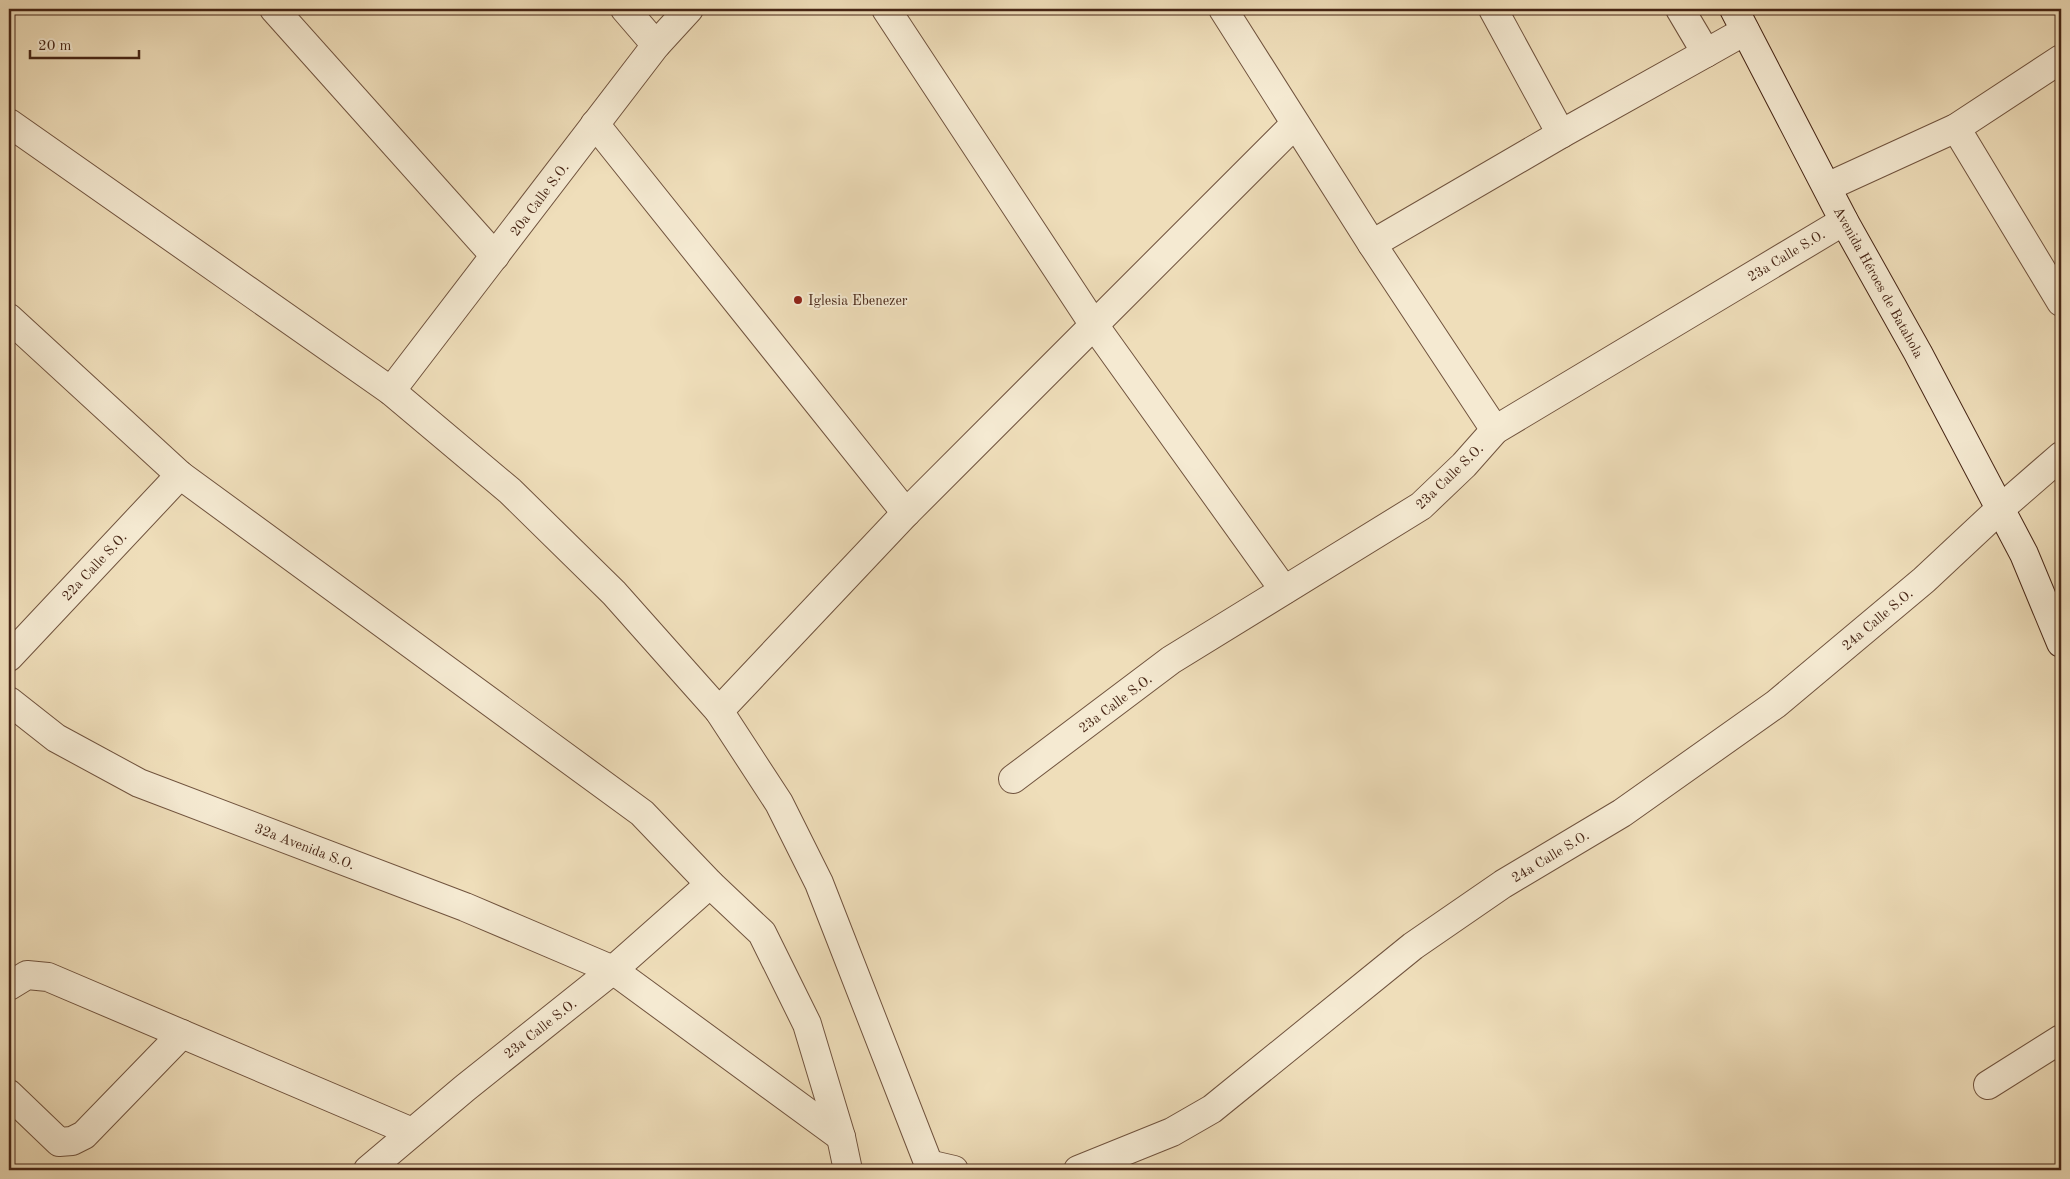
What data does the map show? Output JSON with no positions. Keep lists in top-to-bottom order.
{
  "streets": {
    "street": [
      "20a Calle S.O.",
      "23a Calle S.O.",
      "Avenida Héroes de Batahola",
      "22a Calle S.O.",
      "24a Calle S.O.",
      "32a Avenida S.O."
    ]
  },
  "crossings": [
    ["23a Calle S.O.", "Avenida Héroes de Batahola"],
    ["23a Calle S.O.", "32a Avenida S.O."],
    ["Avenida Héroes de Batahola", "24a Calle S.O."]
  ],
  "places": ["Iglesia Ebenezer"],
  "scale_bar": "20 m"
}
